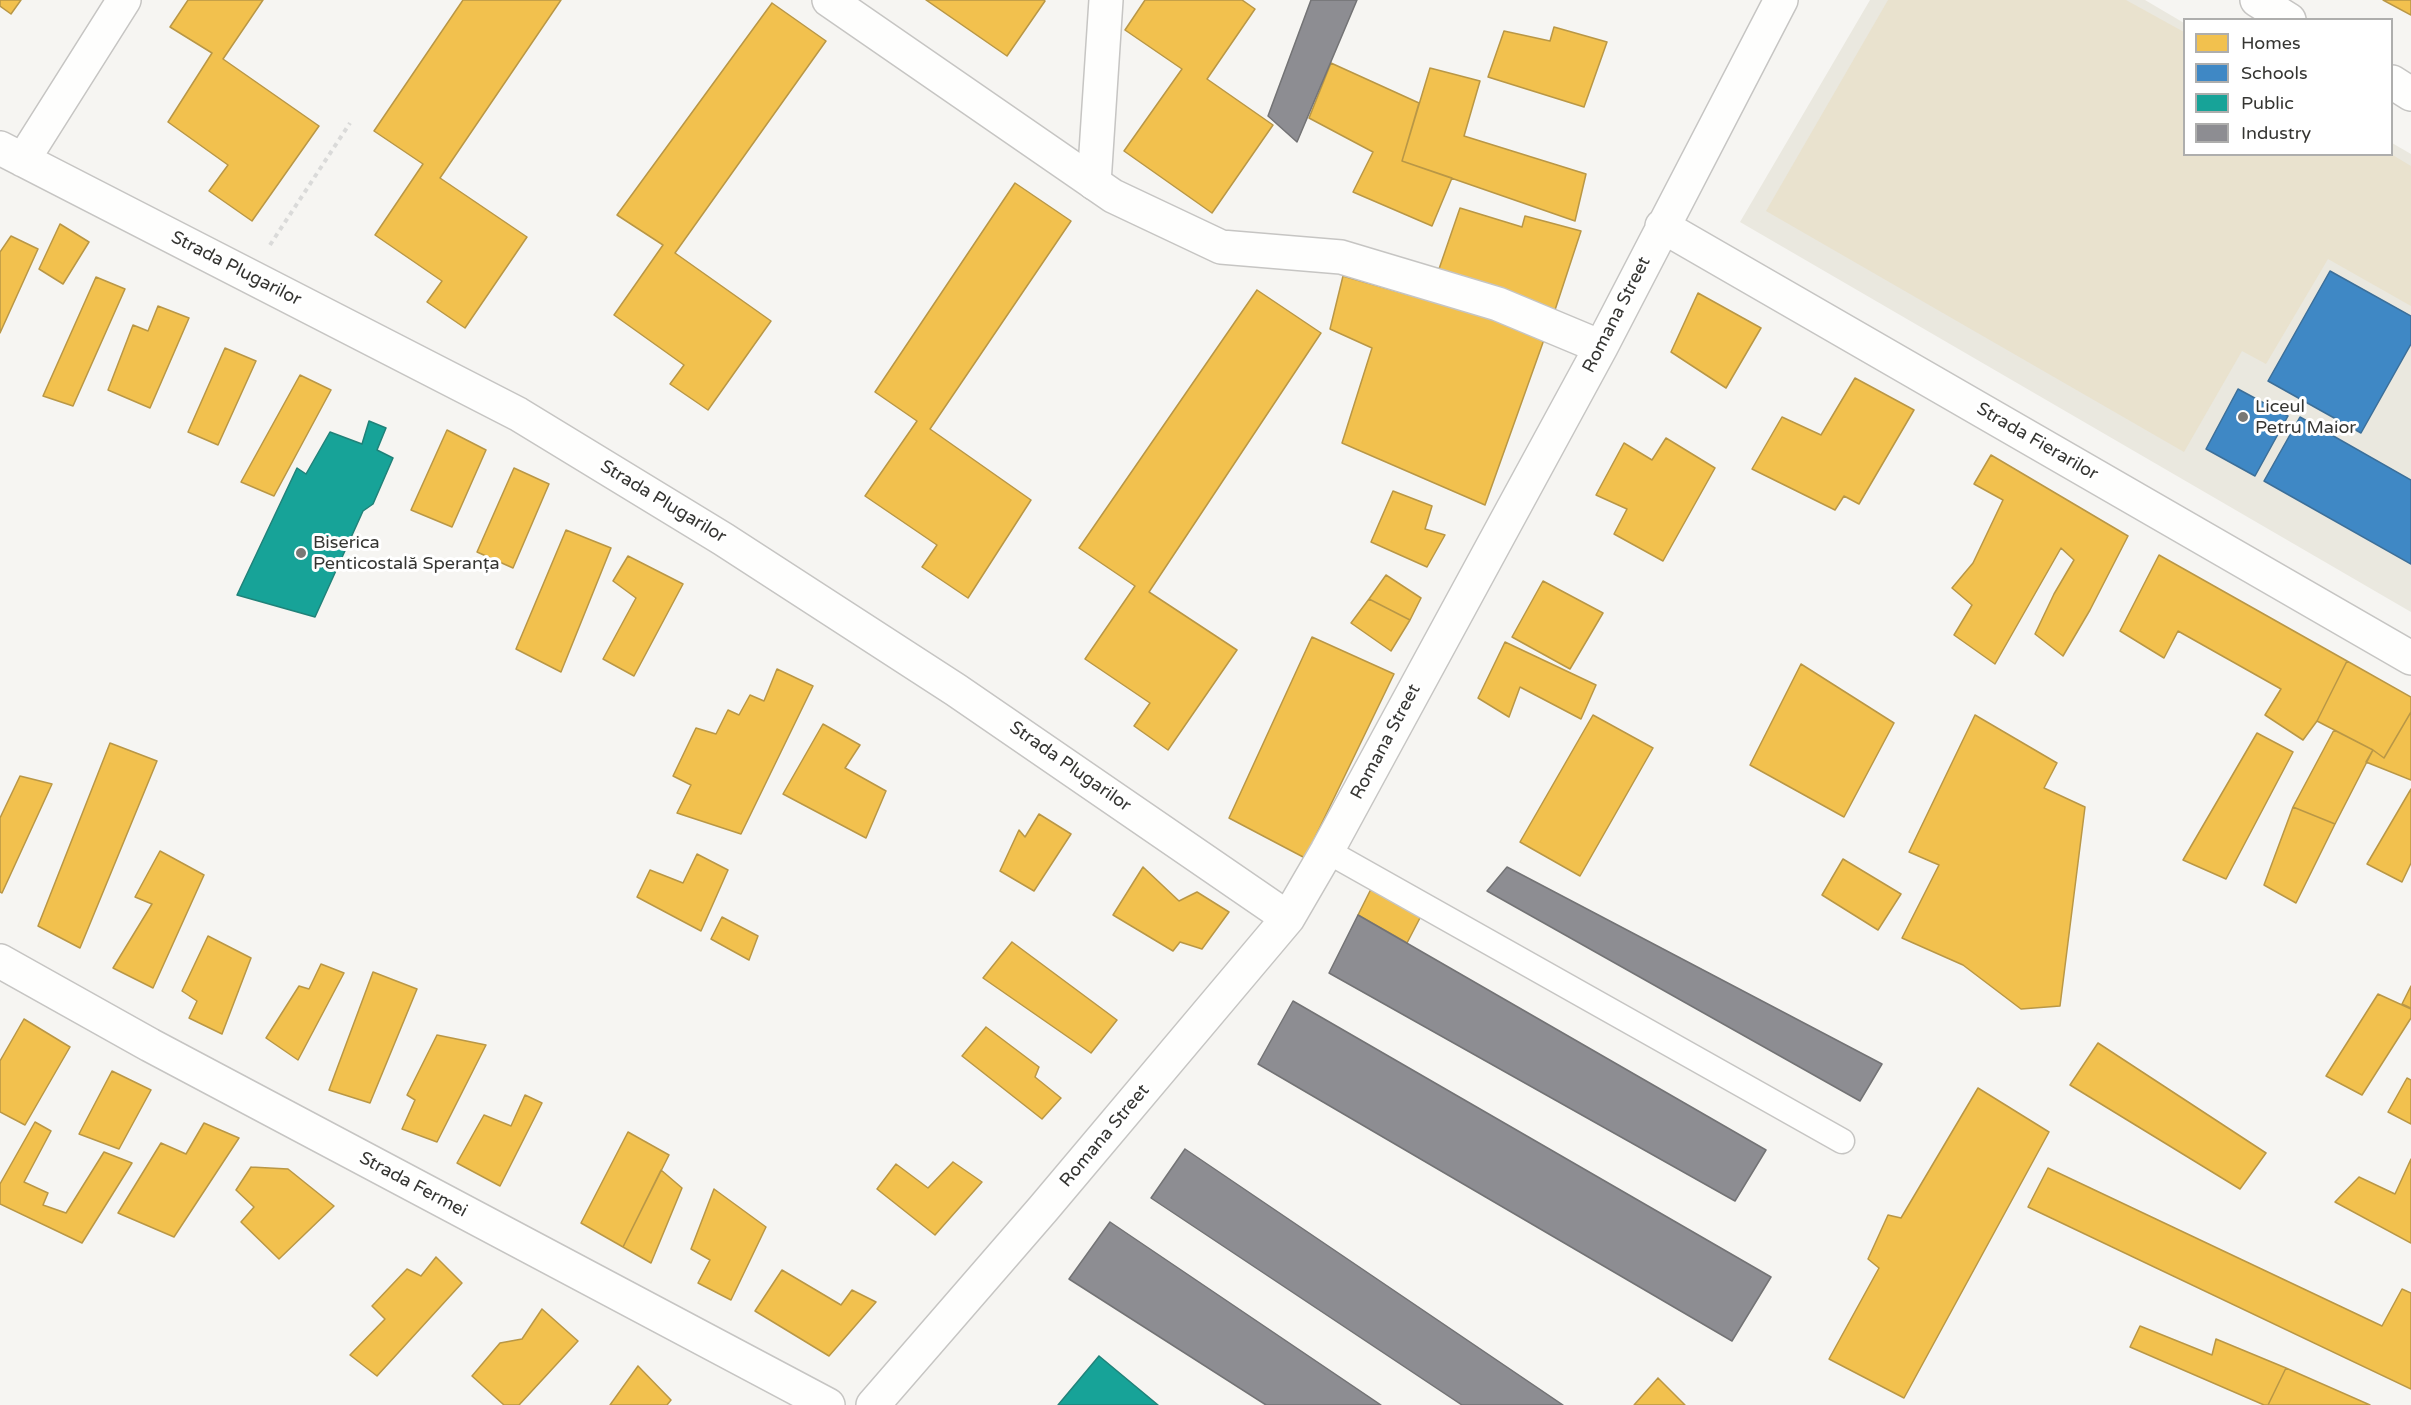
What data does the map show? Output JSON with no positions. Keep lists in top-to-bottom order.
{
  "streets": {
    "street": [
      "Strada Plugarilor",
      "Romana Street",
      "Strada Fierarilor",
      "Strada Fermei"
    ]
  },
  "crossings": [
    ["Strada Plugarilor", "Romana Street"],
    ["Romana Street", "Strada Fierarilor"]
  ],
  "places": ["Liceul Petru Maior", "Biserica Penticostală Speranța"],
  "legend": [
    "Homes",
    "Schools",
    "Public",
    "Industry"
  ]
}
